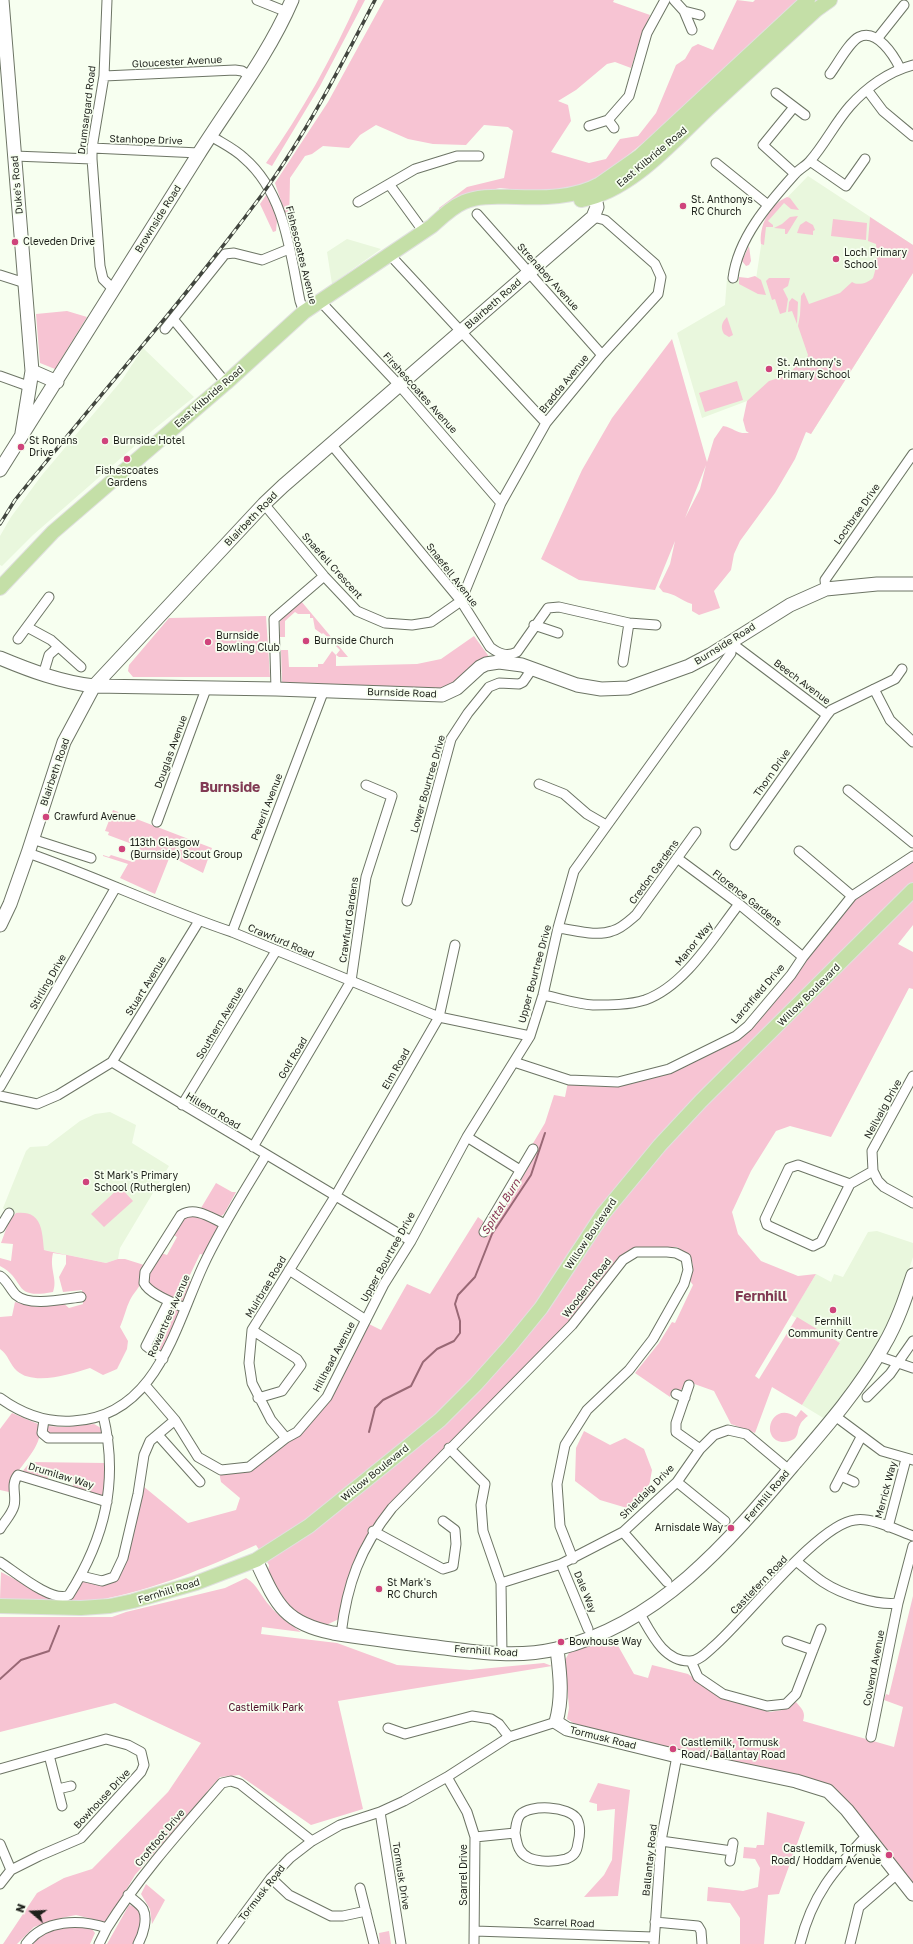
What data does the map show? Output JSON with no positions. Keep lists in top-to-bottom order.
{
  "streets": {
    "main road": ["East Kilbride Road", "Willow Boulevard", "Fernhill Road"],
    "street": [
      "Gloucester Avenue",
      "Drumsargard Road",
      "Stanhope Drive",
      "Duke's Road",
      "Brownside Road",
      "Fishescoates Avenue",
      "Strenabey Avenue",
      "Blairbeth Road",
      "Bradda Avenue",
      "Firshescoates Avenue",
      "Lochbrae Drive",
      "Snaefell Crescent",
      "Snaefell Avenue",
      "Burnside Road",
      "Beech Avenue",
      "Douglas Avenue",
      "Thorn Drive",
      "Lower Bourtree Drive",
      "Peveril Avenue",
      "Credon Gardens",
      "Florence Gardens",
      "Crawfurd Gardens",
      "Crawfurd Road",
      "Manor Way",
      "Upper Bourtree Drive",
      "Stirling Drive",
      "Stuart Avenue",
      "Larchfield Drive",
      "Southern Avenue",
      "Golf Road",
      "Elm Road",
      "Neilvaig Drive",
      "Hillend Road",
      "Muirbrae Road",
      "Woodend Road",
      "Rowantree Avenue",
      "Hillhead Avenue",
      "Drumilaw Way",
      "Merrick Way",
      "Shieldaig Drive",
      "Castlefern Road",
      "Dale Way",
      "Colvend Avenue",
      "Tormusk Road",
      "Bowhouse Drive",
      "Croftfoot Drive",
      "Ballantay Road",
      "Scarrel Drive",
      "Tormusk Drive",
      "Scarrel Road"
    ]
  },
  "crossings": [
    ["Gloucester Avenue", "Drumsargard Road"],
    ["Gloucester Avenue", "Brownside Road"],
    ["Drumsargard Road", "Stanhope Drive"],
    ["Drumsargard Road", "Brownside Road"],
    ["Stanhope Drive", "Brownside Road"],
    ["East Kilbride Road", "Fishescoates Avenue"],
    ["East Kilbride Road", "Firshescoates Avenue"],
    ["Duke's Road", "Brownside Road"],
    ["Brownside Road", "Fishescoates Avenue"],
    ["Strenabey Avenue", "Blairbeth Road"],
    ["Strenabey Avenue", "Bradda Avenue"],
    ["Blairbeth Road", "Bradda Avenue"],
    ["Blairbeth Road", "Firshescoates Avenue"],
    ["Blairbeth Road", "Snaefell Crescent"],
    ["Blairbeth Road", "Snaefell Avenue"],
    ["Blairbeth Road", "Burnside Road"],
    ["Blairbeth Road", "Crawfurd Road"],
    ["Bradda Avenue", "Firshescoates Avenue"],
    ["Bradda Avenue", "Snaefell Crescent"],
    ["Bradda Avenue", "Snaefell Avenue"],
    ["Lochbrae Drive", "Burnside Road"],
    ["Snaefell Crescent", "Snaefell Avenue"],
    ["Burnside Road", "Beech Avenue"],
    ["Burnside Road", "Douglas Avenue"],
    ["Burnside Road", "Lower Bourtree Drive"],
    ["Burnside Road", "Peveril Avenue"],
    ["Burnside Road", "Upper Bourtree Drive"],
    ["Beech Avenue", "Thorn Drive"],
    ["Beech Avenue", "Upper Bourtree Drive"],
    ["Peveril Avenue", "Crawfurd Road"],
    ["Credon Gardens", "Florence Gardens"],
    ["Credon Gardens", "Upper Bourtree Drive"],
    ["Florence Gardens", "Manor Way"],
    ["Florence Gardens", "Larchfield Drive"],
    ["Crawfurd Gardens", "Crawfurd Road"],
    ["Crawfurd Gardens", "Golf Road"],
    ["Crawfurd Road", "Upper Bourtree Drive"],
    ["Crawfurd Road", "Stirling Drive"],
    ["Crawfurd Road", "Stuart Avenue"],
    ["Crawfurd Road", "Southern Avenue"],
    ["Crawfurd Road", "Golf Road"],
    ["Crawfurd Road", "Elm Road"],
    ["Manor Way", "Upper Bourtree Drive"],
    ["Upper Bourtree Drive", "Larchfield Drive"],
    ["Upper Bourtree Drive", "Hillend Road"],
    ["Upper Bourtree Drive", "Hillhead Avenue"],
    ["Stuart Avenue", "Hillend Road"],
    ["Willow Boulevard", "Fernhill Road"],
    ["Southern Avenue", "Hillend Road"],
    ["Golf Road", "Hillend Road"],
    ["Elm Road", "Hillend Road"],
    ["Elm Road", "Muirbrae Road"],
    ["Hillend Road", "Muirbrae Road"],
    ["Hillend Road", "Rowantree Avenue"],
    ["Muirbrae Road", "Hillhead Avenue"],
    ["Woodend Road", "Shieldaig Drive"],
    ["Woodend Road", "Fernhill Road"],
    ["Rowantree Avenue", "Hillhead Avenue"],
    ["Merrick Way", "Castlefern Road"],
    ["Shieldaig Drive", "Fernhill Road"],
    ["Shieldaig Drive", "Dale Way"],
    ["Tormusk Road", "Croftfoot Drive"],
    ["Tormusk Road", "Ballantay Road"],
    ["Tormusk Road", "Scarrel Drive"],
    ["Tormusk Road", "Tormusk Drive"],
    ["Ballantay Road", "Scarrel Road"],
    ["Scarrel Drive", "Scarrel Road"]
  ],
  "districts": ["Burnside", "Fernhill"],
  "water": ["Spittal Burn"],
  "parks": ["Castlemilk Park"],
  "places": [
    "St. Anthonys RC Church",
    "Cleveden Drive",
    "Loch Primary School",
    "St. Anthony's Primary School",
    "Burnside Hotel",
    "St Ronans Drive",
    "Fishescoates Gardens",
    "Burnside Church",
    "Burnside Bowling Club",
    "Crawfurd Avenue",
    "113th Glasgow (Burnside) Scout Group",
    "St Mark's Primary School (Rutherglen)",
    "Fernhill Community Centre",
    "Arnisdale Way",
    "St Mark's RC Church",
    "Bowhouse Way",
    "Castlemilk, Tormusk Road/ Ballantay Road",
    "Castlemilk, Tormusk Road/ Hoddam Avenue"
  ],
  "north": "left"
}
